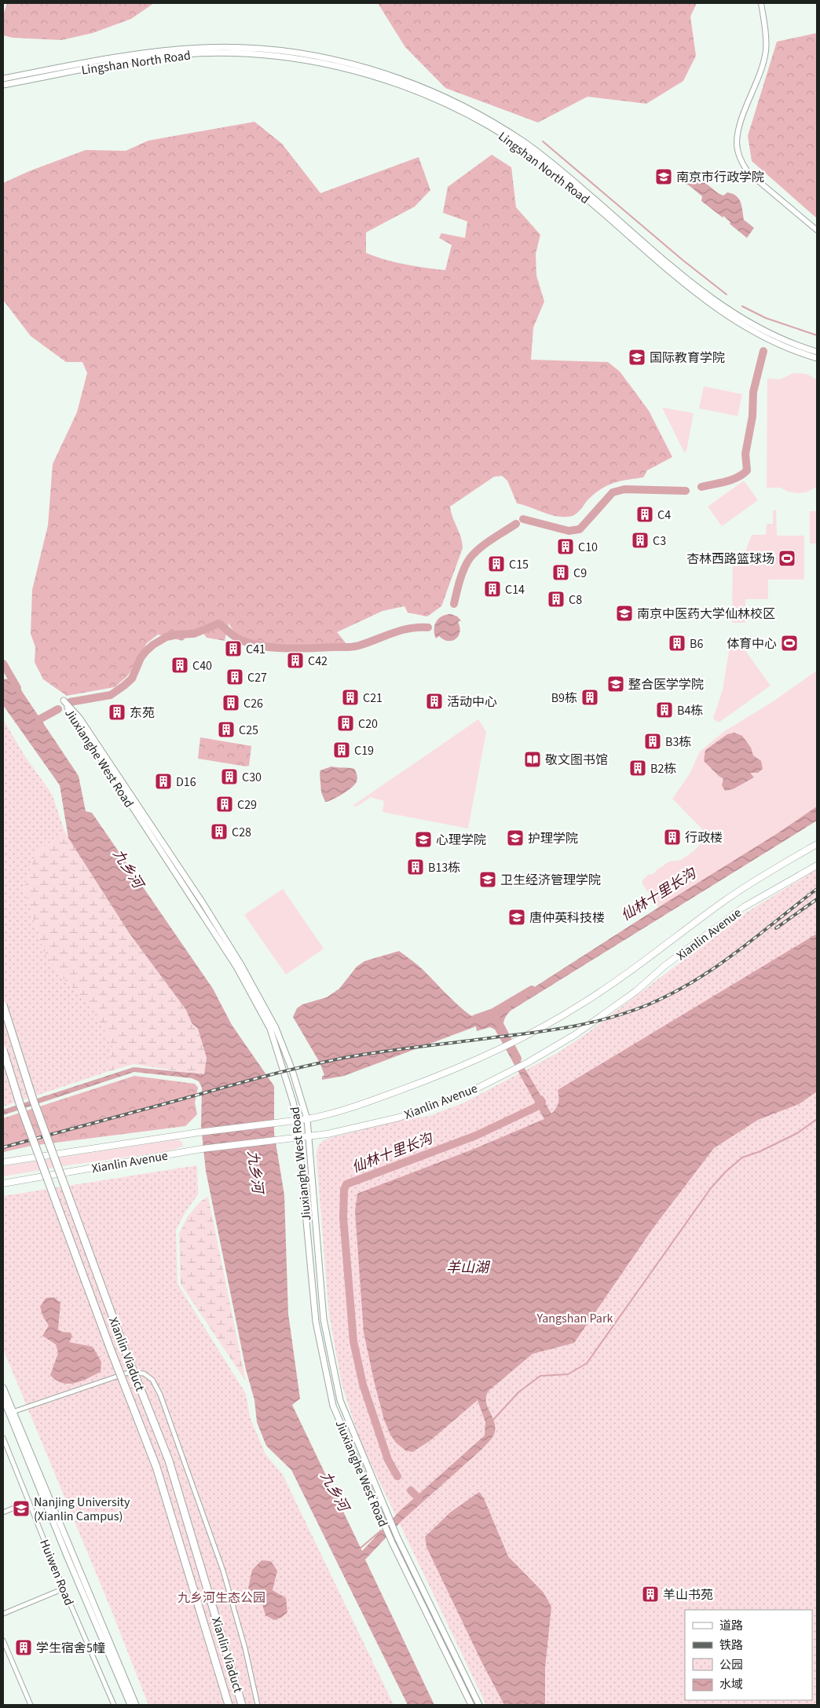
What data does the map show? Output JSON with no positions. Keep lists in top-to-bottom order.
{
  "streets": {
    "highway": ["Xianlin Viaduct"],
    "main road": ["Lingshan North Road", "Jiuxianghe West Road", "Xianlin Avenue"],
    "street": ["Huiwen Road"]
  },
  "crossings": [
    ["Jiuxianghe West Road", "Xianlin Avenue"]
  ],
  "water": ["九乡河", "仙林十里长沟", "羊山湖"],
  "parks": ["Yangshan Park", "九乡河生态公园"],
  "places": {
    "school or university": [
      "南京市行政学院",
      "国际教育学院",
      "南京中医药大学仙林校区",
      "整合医学学院",
      "护理学院",
      "心理学院",
      "卫生经济管理学院",
      "唐仲英科技楼",
      "Nanjing University (Xianlin Campus)"
    ],
    "building": [
      "C4",
      "C3",
      "C10",
      "C15",
      "C9",
      "C14",
      "C8",
      "B6",
      "C41",
      "C42",
      "C40",
      "C27",
      "C21",
      "B9栋",
      "活动中心",
      "C26",
      "B4栋",
      "东苑",
      "C20",
      "C25",
      "B3栋",
      "C19",
      "B2栋",
      "C30",
      "D16",
      "C29",
      "C28",
      "行政楼",
      "B13栋",
      "羊山书苑",
      "学生宿舍5幢"
    ],
    "sports": ["杏林西路篮球场", "体育中心"],
    "library": ["敬文图书馆"]
  },
  "legend": [
    "道路",
    "铁路",
    "公园",
    "水域"
  ]
}
